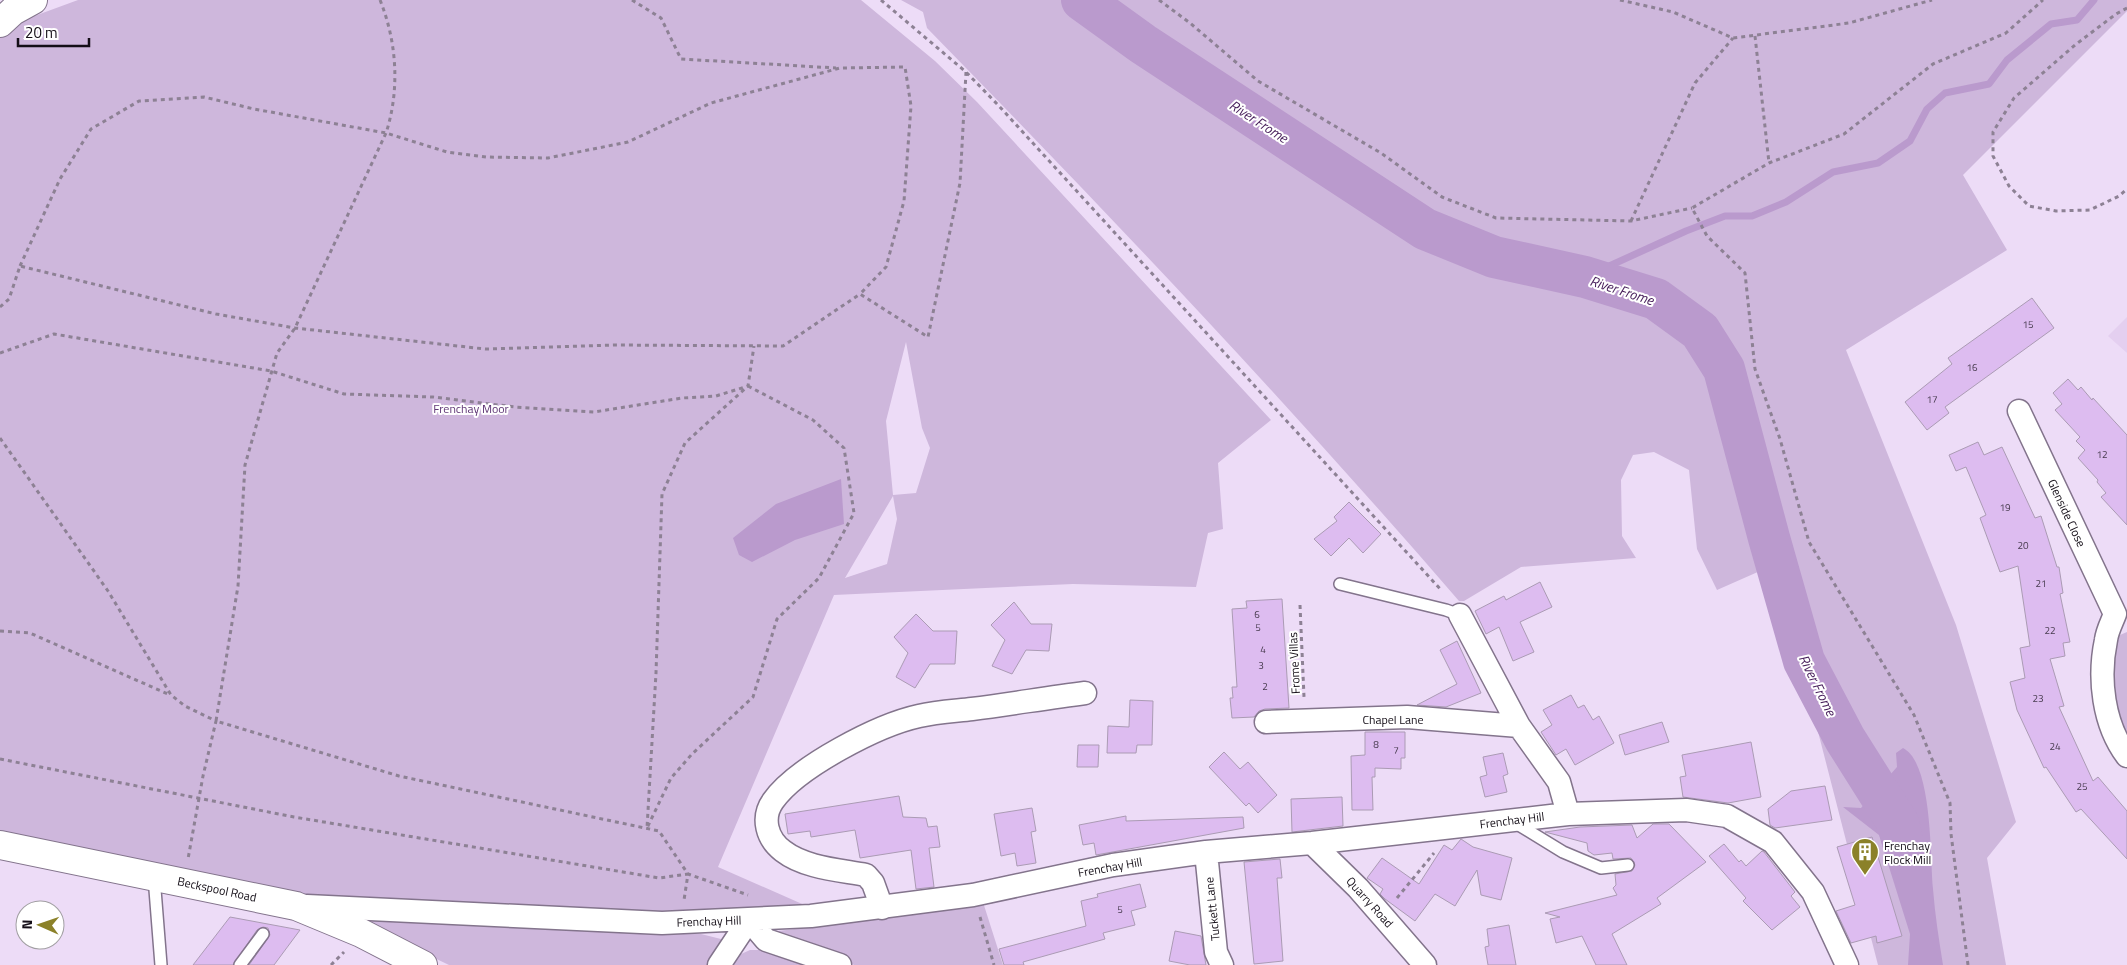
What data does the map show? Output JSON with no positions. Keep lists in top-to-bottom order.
{
  "streets": {
    "street": [
      "Glenside Close",
      "Chapel Lane",
      "Frenchay Hill",
      "Beckspool Road",
      "Quarry Road",
      "Tuckett Lane"
    ],
    "path": ["Frome Villas"]
  },
  "crossings": [
    ["Frome Villas", "Chapel Lane"],
    ["Frenchay Hill", "Beckspool Road"],
    ["Frenchay Hill", "Quarry Road"],
    ["Frenchay Hill", "Tuckett Lane"]
  ],
  "water": ["River Frome"],
  "parks": ["Frenchay Moor"],
  "places": {
    "building": ["Frenchay Flock Mill"]
  },
  "house_numbers": [
    "15",
    "16",
    "17",
    "12",
    "19",
    "20",
    "21",
    "6",
    "5",
    "22",
    "4",
    "3",
    "2",
    "23",
    "8",
    "24",
    "7",
    "25",
    "5"
  ],
  "scale_bar": "20 m",
  "north": "left"
}
